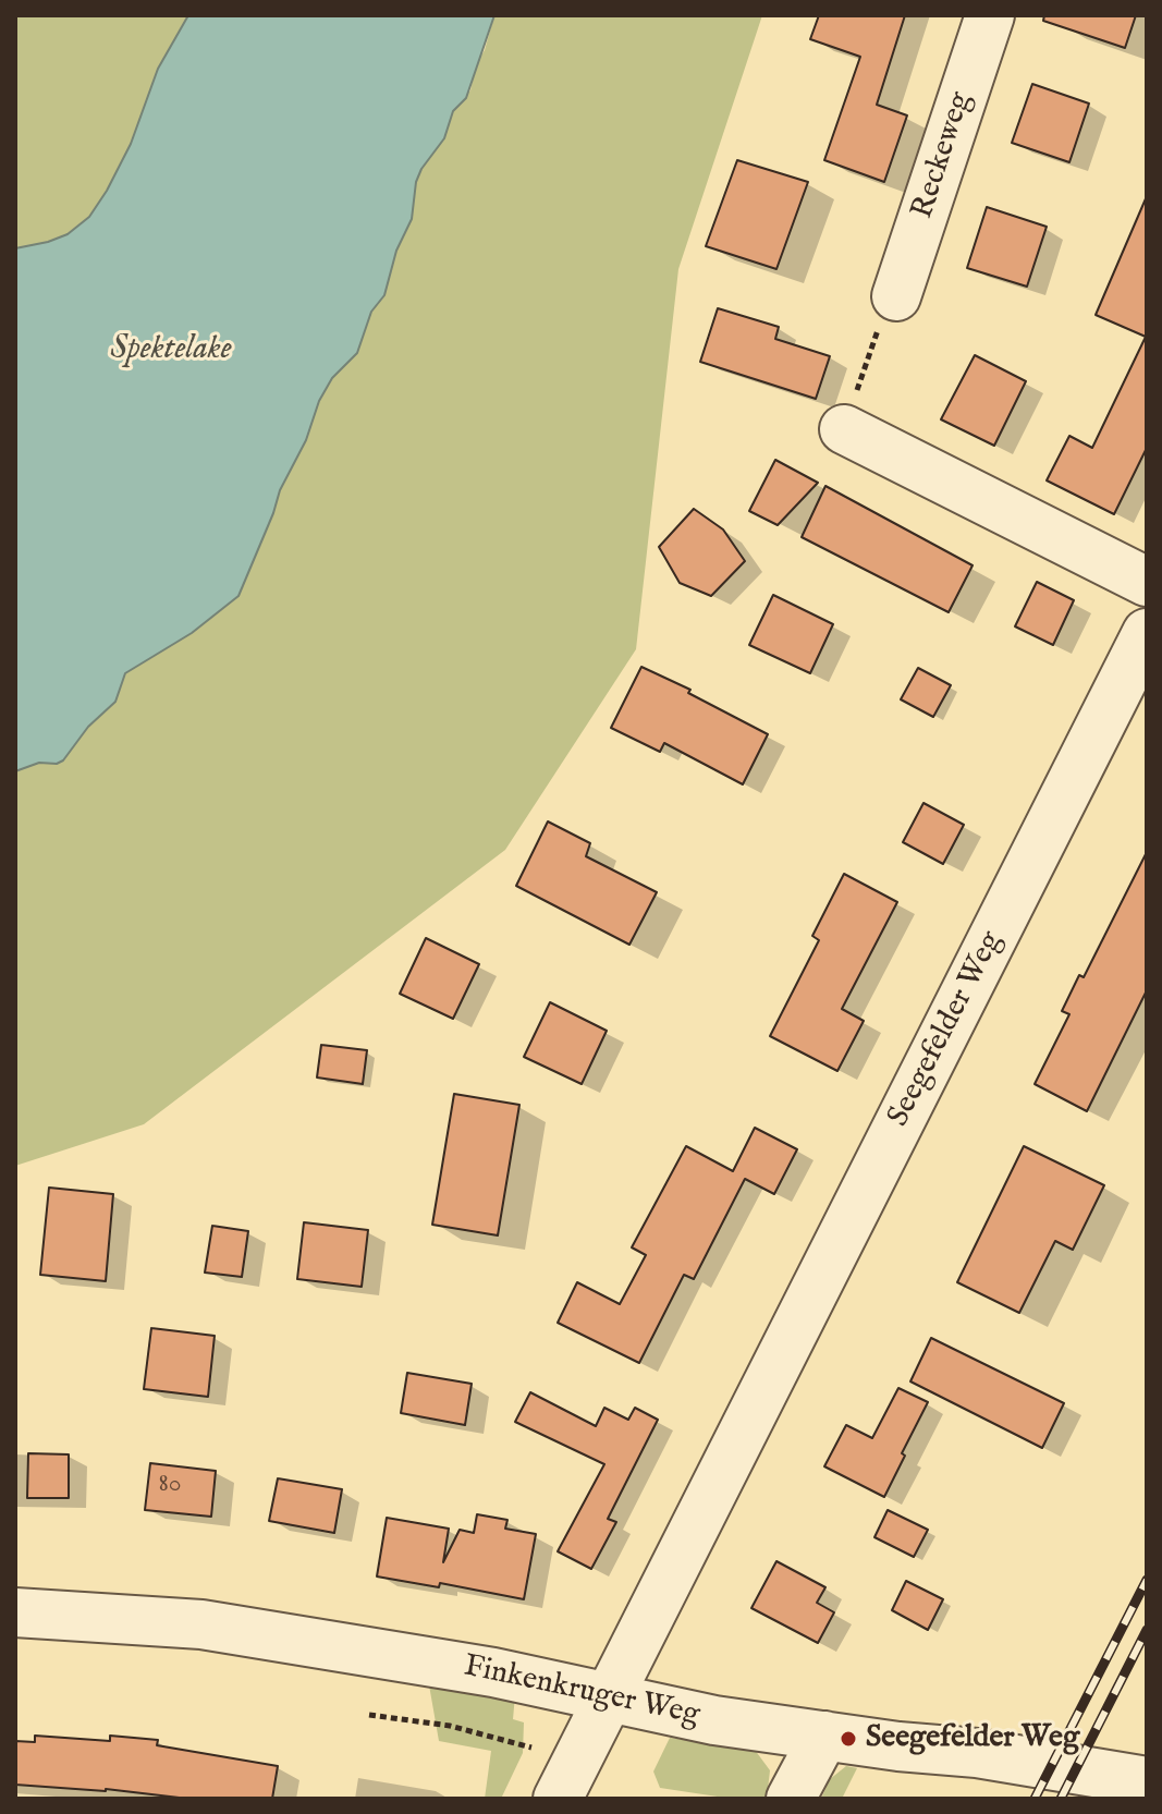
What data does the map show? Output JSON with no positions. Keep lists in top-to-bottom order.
{
  "streets": {
    "street": ["Reckeweg", "Seegefelder Weg", "Finkenkruger Weg"]
  },
  "crossings": [
    ["Seegefelder Weg", "Finkenkruger Weg"]
  ],
  "water": ["Spektelake"],
  "places": ["Seegefelder Weg"],
  "house_numbers": ["80"]
}
